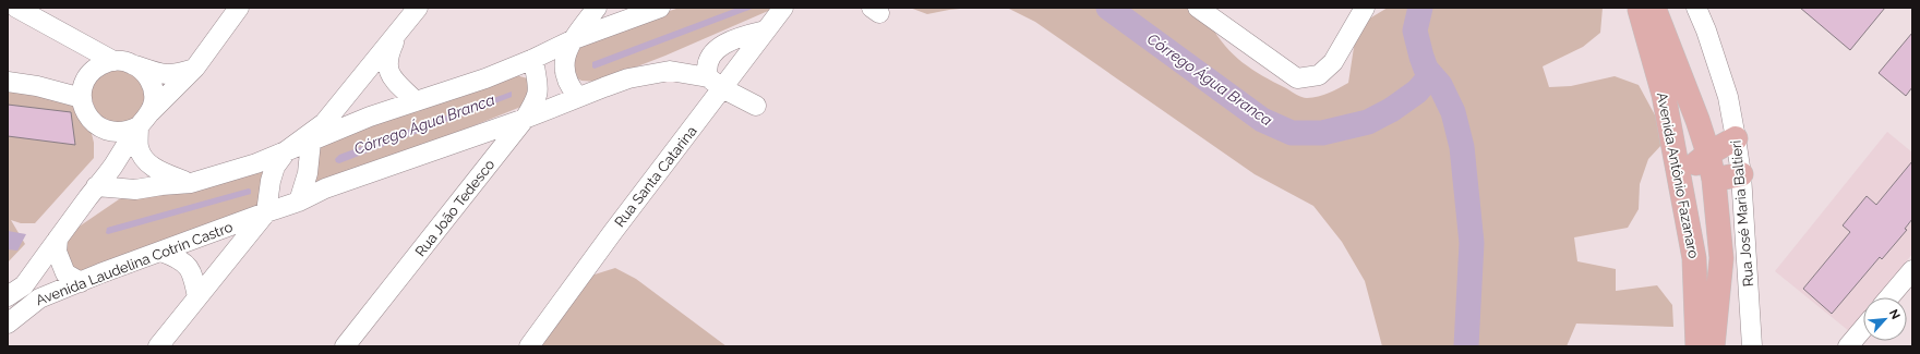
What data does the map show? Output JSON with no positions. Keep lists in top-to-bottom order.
{
  "streets": {
    "main road": ["Avenida Antônio Fazanaro"],
    "street": [
      "Rua Santa Catarina",
      "Rua João Tedesco",
      "Rua José Maria Baltieri",
      "Avenida Laudelina Cotrin Castro"
    ]
  },
  "crossings": [
    ["Rua Santa Catarina", "Avenida Laudelina Cotrin Castro"],
    ["Rua João Tedesco", "Avenida Laudelina Cotrin Castro"]
  ],
  "water": ["Córrego Água Branca"],
  "north": "top right"
}
